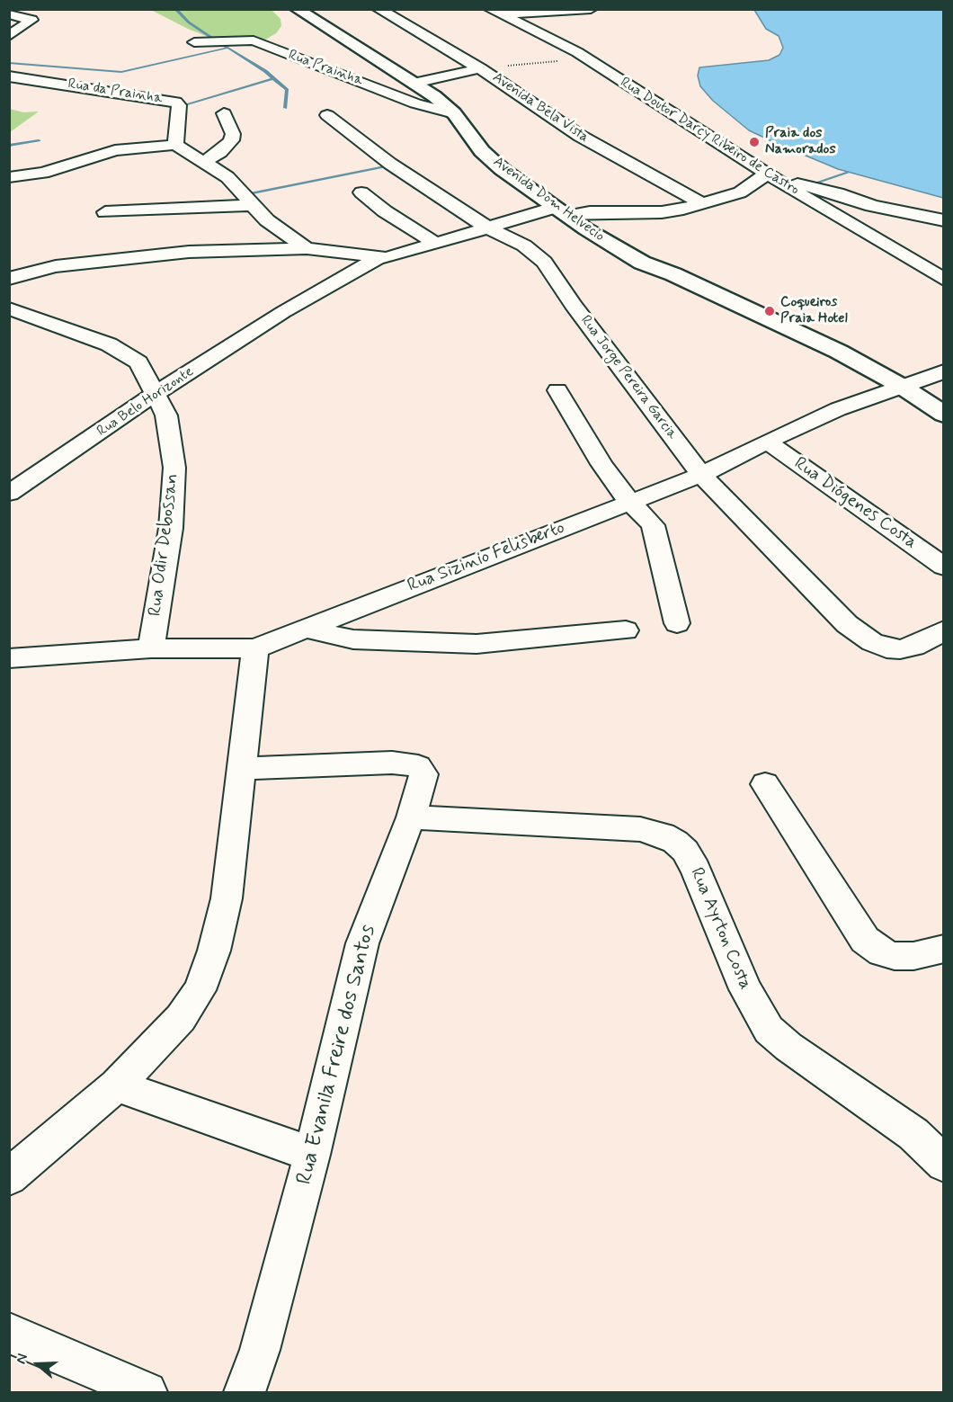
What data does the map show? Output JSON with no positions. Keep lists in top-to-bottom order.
{
  "streets": {
    "street": [
      "Rua Prainha",
      "Rua da Prainha",
      "Avenida Bela Vista",
      "Rua Doutor Darcy Ribeiro de Castro",
      "Avenida Dom Helvecio",
      "Rua Jorge Pereira Garcia",
      "Rua Belo Horizonte",
      "Rua Diógenes Costa",
      "Rua Odir Debossan",
      "Rua Sizinio Felisberto",
      "Rua Ayrton Costa",
      "Rua Evanila Freire dos Santos"
    ]
  },
  "crossings": [
    ["Rua Prainha", "Avenida Dom Helvecio"],
    ["Avenida Dom Helvecio", "Rua Sizinio Felisberto"],
    ["Rua Jorge Pereira Garcia", "Rua Sizinio Felisberto"],
    ["Rua Belo Horizonte", "Rua Odir Debossan"],
    ["Rua Diógenes Costa", "Rua Sizinio Felisberto"],
    ["Rua Odir Debossan", "Rua Sizinio Felisberto"],
    ["Rua Ayrton Costa", "Rua Evanila Freire dos Santos"]
  ],
  "places": ["Praia dos Namorados", "Coqueiros Praia Hotel"],
  "north": "left"
}
